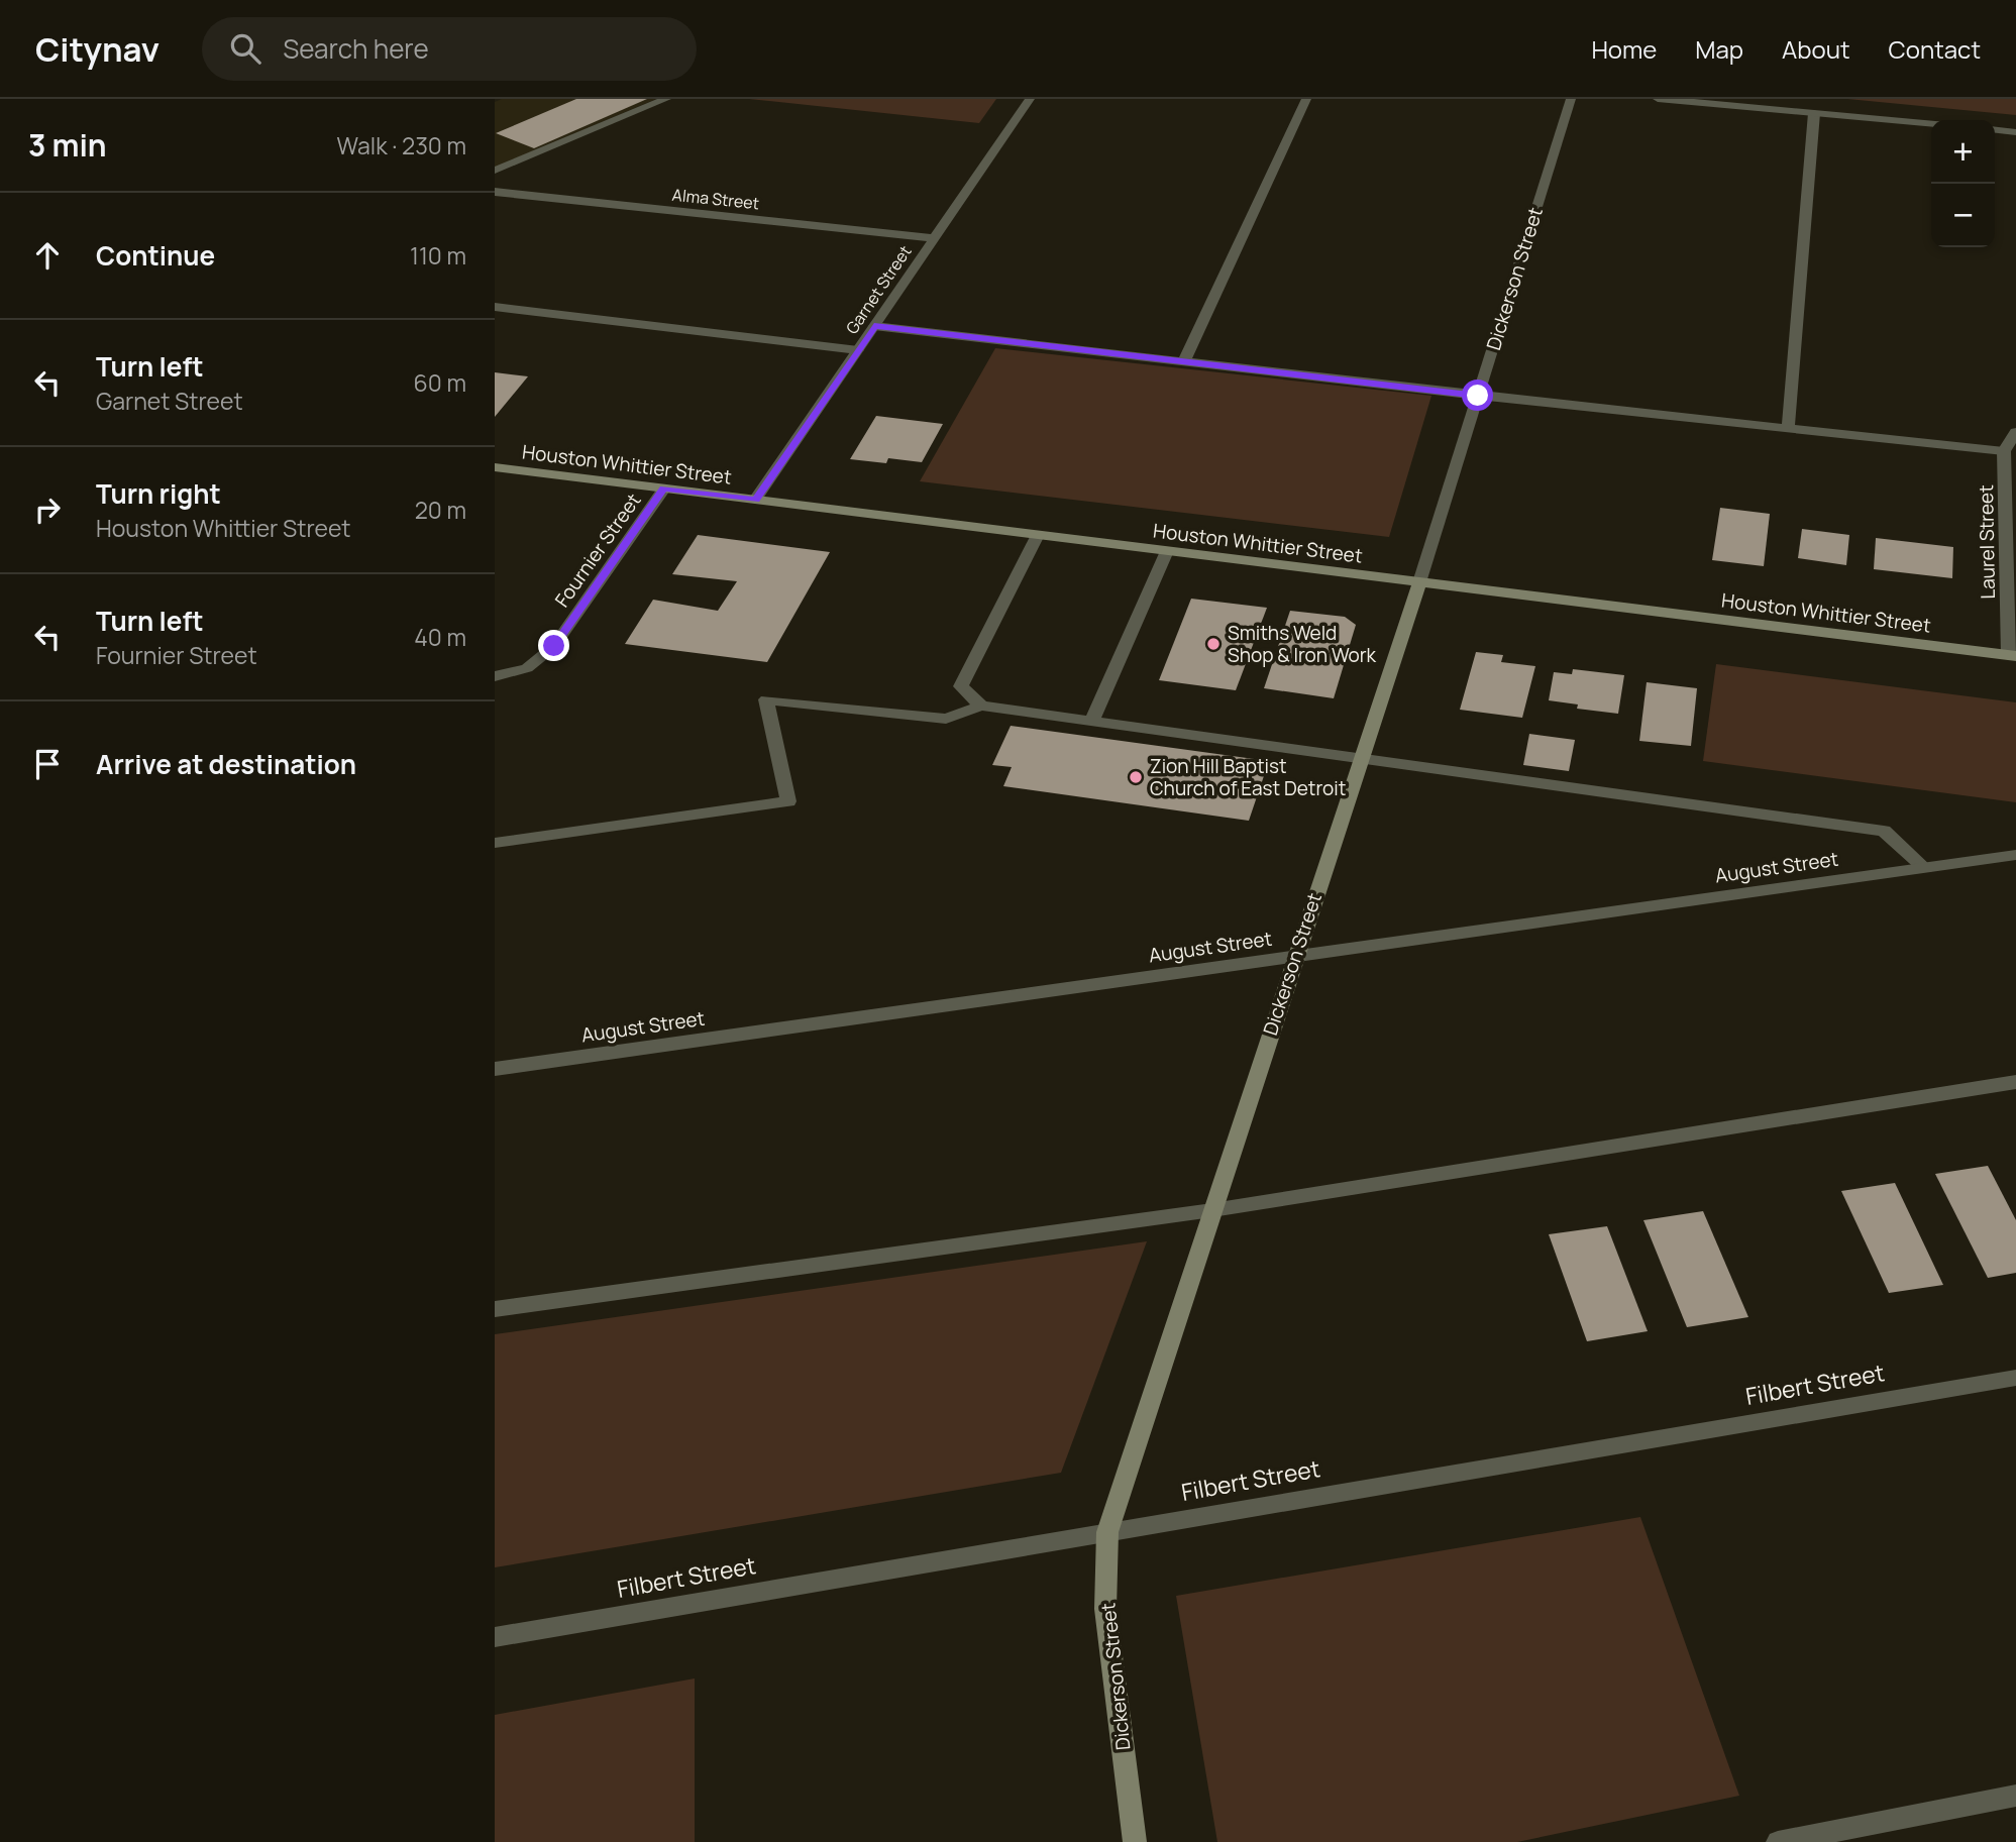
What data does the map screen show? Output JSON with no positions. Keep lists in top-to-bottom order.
{
  "streets": {
    "street": [
      "Alma Street",
      "Dickerson Street",
      "Garnet Street",
      "Houston Whittier Street",
      "Laurel Street",
      "Fournier Street",
      "August Street",
      "Filbert Street"
    ]
  },
  "crossings": [
    ["Alma Street", "Garnet Street"],
    ["Dickerson Street", "Houston Whittier Street"],
    ["Dickerson Street", "August Street"],
    ["Dickerson Street", "Filbert Street"],
    ["Garnet Street", "Houston Whittier Street"],
    ["Houston Whittier Street", "Laurel Street"],
    ["Houston Whittier Street", "Fournier Street"]
  ],
  "places": ["Smiths Weld Shop & Iron Work", "Zion Hill Baptist Church of East Detroit"],
  "page": {
    "header": "Citynav",
    "search": "Search here",
    "nav": [
      "Home",
      "Map",
      "About",
      "Contact"
    ],
    "heading": ["3 min", "Walk · 230 m"],
    "map_buttons": ["+", "−"],
    "list": [
      ["Continue", "110 m"],
      ["Turn left", "Garnet Street", "60 m"],
      ["Turn right", "Houston Whittier Street", "20 m"],
      ["Turn left", "Fournier Street", "40 m"],
      "Arrive at destination"
    ]
  }
}
